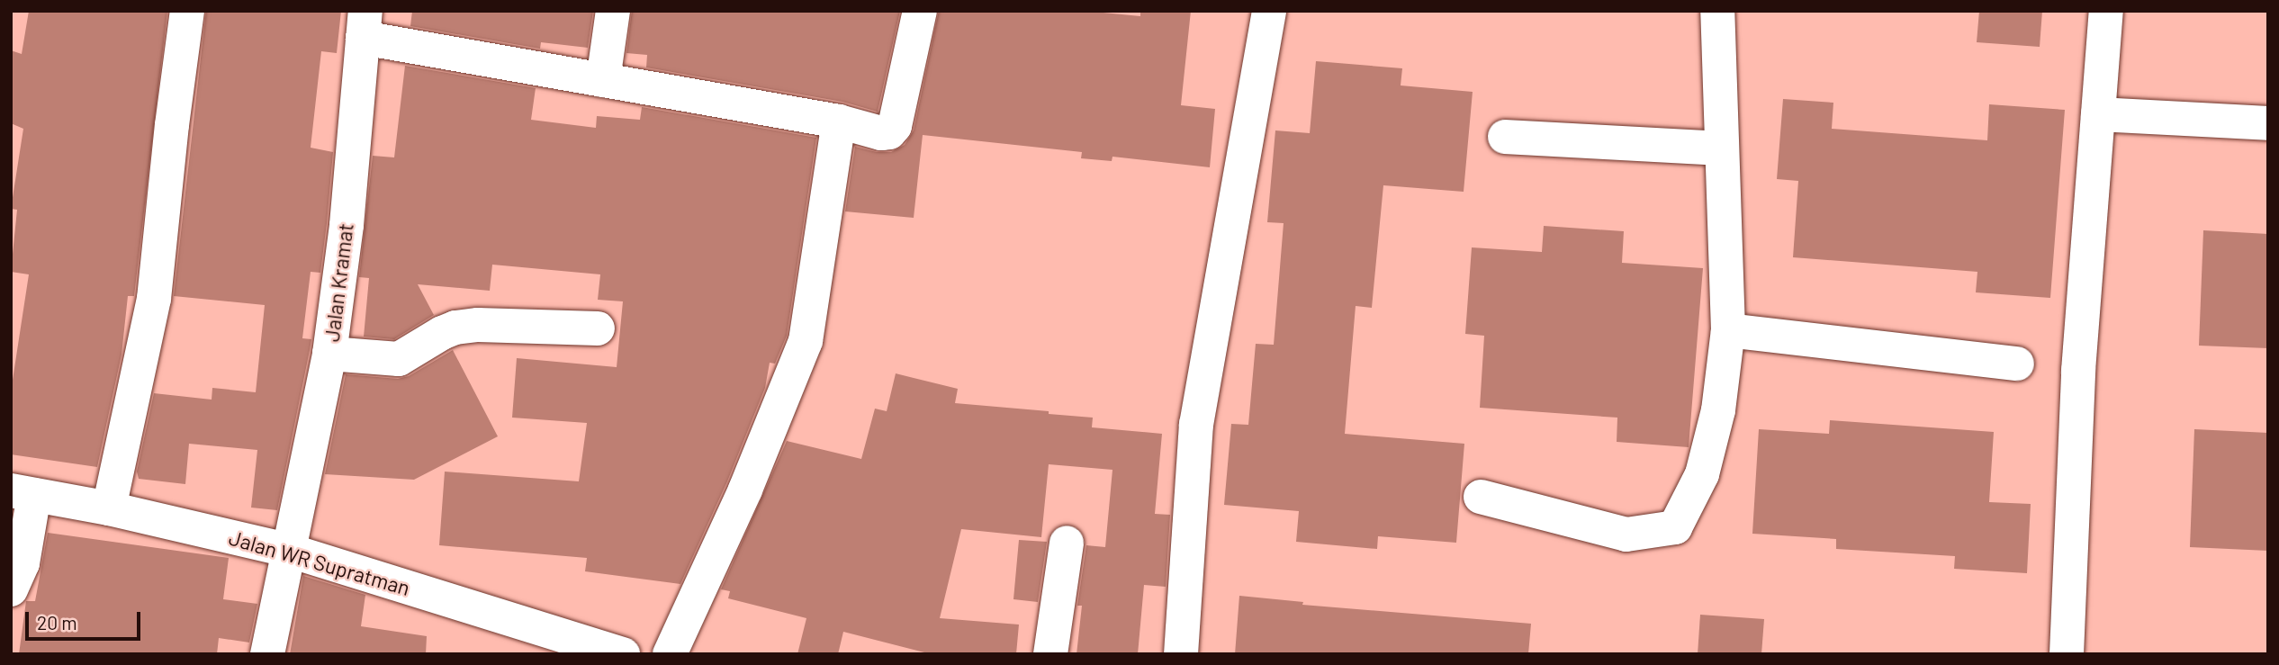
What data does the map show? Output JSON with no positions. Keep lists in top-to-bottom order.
{
  "streets": {
    "street": ["Jalan Kramat", "Jalan WR Supratman"]
  },
  "crossings": [
    ["Jalan Kramat", "Jalan WR Supratman"]
  ],
  "scale_bar": "20 m"
}
